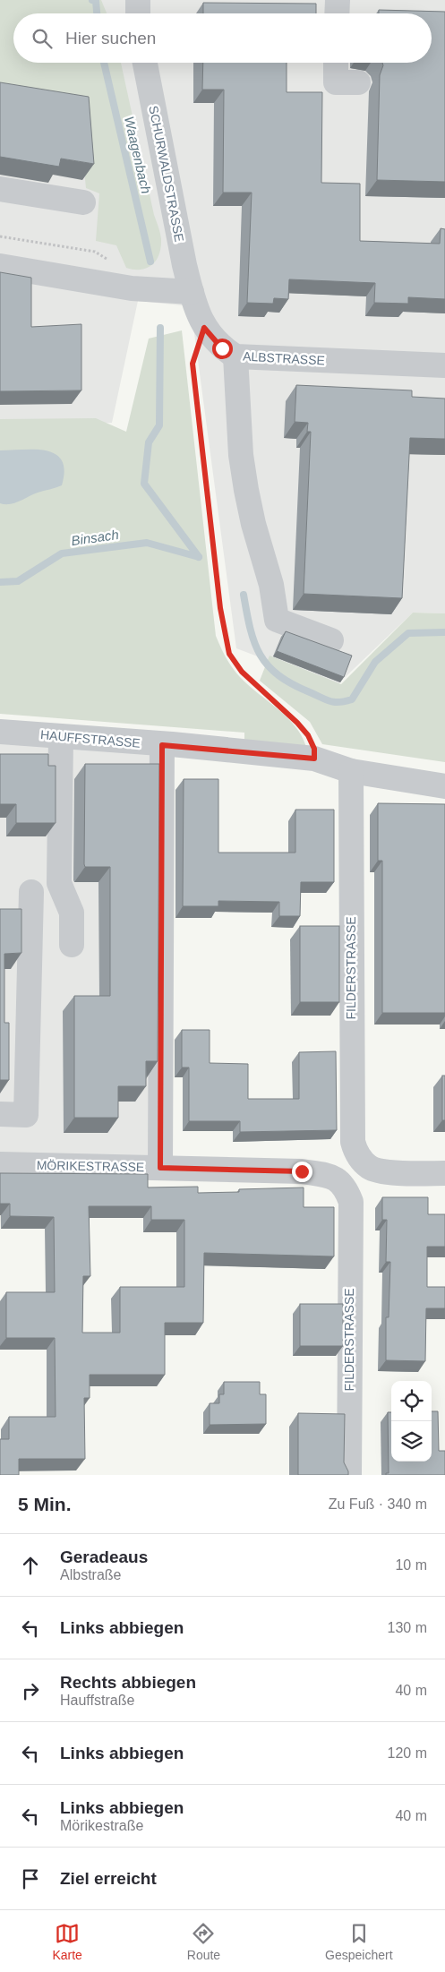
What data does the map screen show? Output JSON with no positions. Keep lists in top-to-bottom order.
{
  "streets": {
    "street": [
      "SCHURWALDSTRASSE",
      "ALBSTRASSE",
      "HAUFFSTRASSE",
      "FILDERSTRASSE",
      "MÖRIKESTRASSE"
    ]
  },
  "crossings": [
    ["SCHURWALDSTRASSE", "ALBSTRASSE"],
    ["HAUFFSTRASSE", "FILDERSTRASSE"],
    ["FILDERSTRASSE", "MÖRIKESTRASSE"]
  ],
  "water": ["Waagenbach", "Binsach"],
  "page": {
    "search": "Hier suchen",
    "heading": ["5 Min.", "Zu Fuß · 340 m"],
    "list": [
      ["Geradeaus", "Albstraße", "10 m"],
      ["Links abbiegen", "130 m"],
      ["Rechts abbiegen", "Hauffstraße", "40 m"],
      ["Links abbiegen", "120 m"],
      ["Links abbiegen", "Mörikestraße", "40 m"],
      "Ziel erreicht"
    ],
    "nav": ["Karte", "Route", "Gespeichert"]
  }
}
